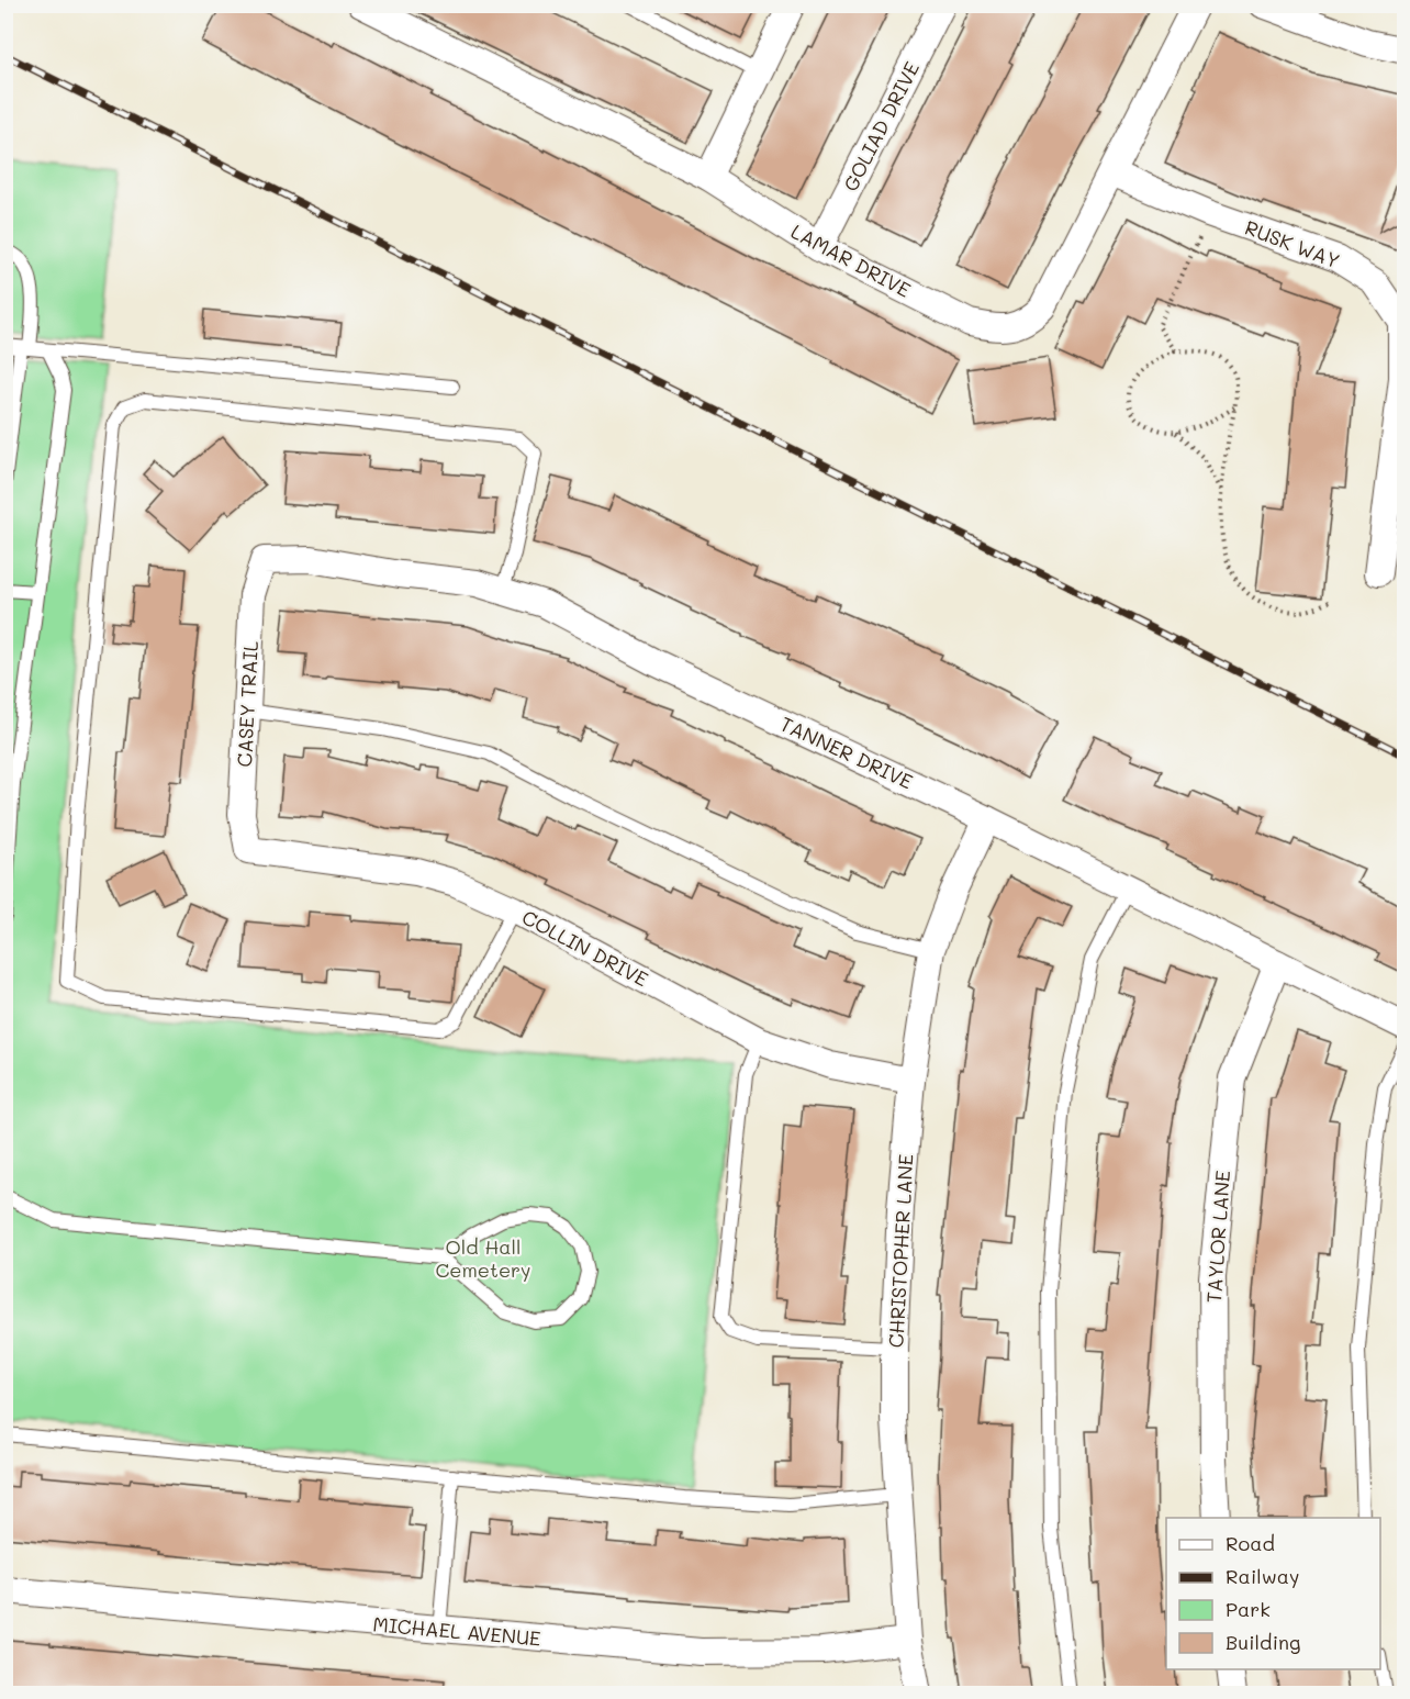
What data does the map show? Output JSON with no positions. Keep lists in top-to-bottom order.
{
  "streets": {
    "street": [
      "GOLIAD DRIVE",
      "RUSK WAY",
      "LAMAR DRIVE",
      "CASEY TRAIL",
      "TANNER DRIVE",
      "COLLIN DRIVE",
      "TAYLOR LANE",
      "CHRISTOPHER LANE",
      "MICHAEL AVENUE"
    ]
  },
  "crossings": [
    ["GOLIAD DRIVE", "LAMAR DRIVE"],
    ["RUSK WAY", "LAMAR DRIVE"],
    ["CASEY TRAIL", "TANNER DRIVE"],
    ["CASEY TRAIL", "COLLIN DRIVE"],
    ["TANNER DRIVE", "TAYLOR LANE"],
    ["TANNER DRIVE", "CHRISTOPHER LANE"],
    ["COLLIN DRIVE", "CHRISTOPHER LANE"],
    ["CHRISTOPHER LANE", "MICHAEL AVENUE"]
  ],
  "parks": ["Old Hall Cemetery"],
  "legend": [
    "Road",
    "Railway",
    "Park",
    "Building"
  ]
}
